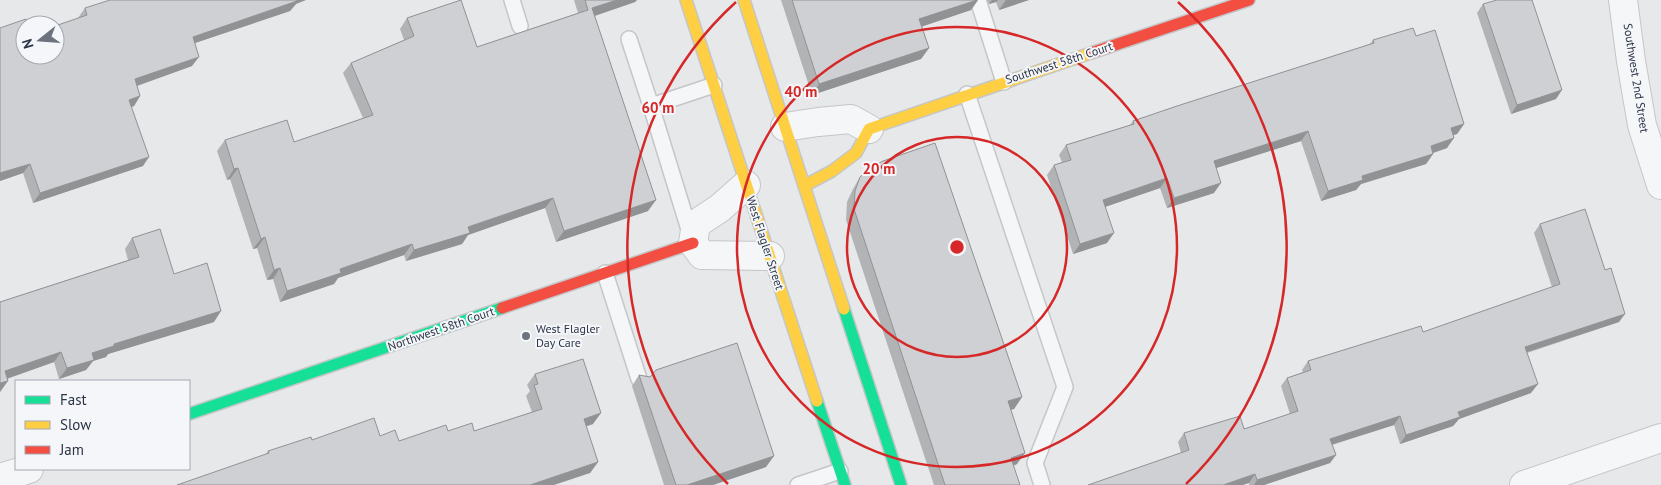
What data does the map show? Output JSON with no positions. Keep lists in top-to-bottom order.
{
  "streets": {
    "street": [
      "Southwest 58th Court",
      "Southwest 2nd Street",
      "West Flagler Street",
      "Northwest 58th Court"
    ]
  },
  "places": ["West Flagler Day Care"],
  "legend": ["Fast", "Slow", "Jam"],
  "north": "left",
  "rings": ["40 m", "60 m", "20 m"]
}
